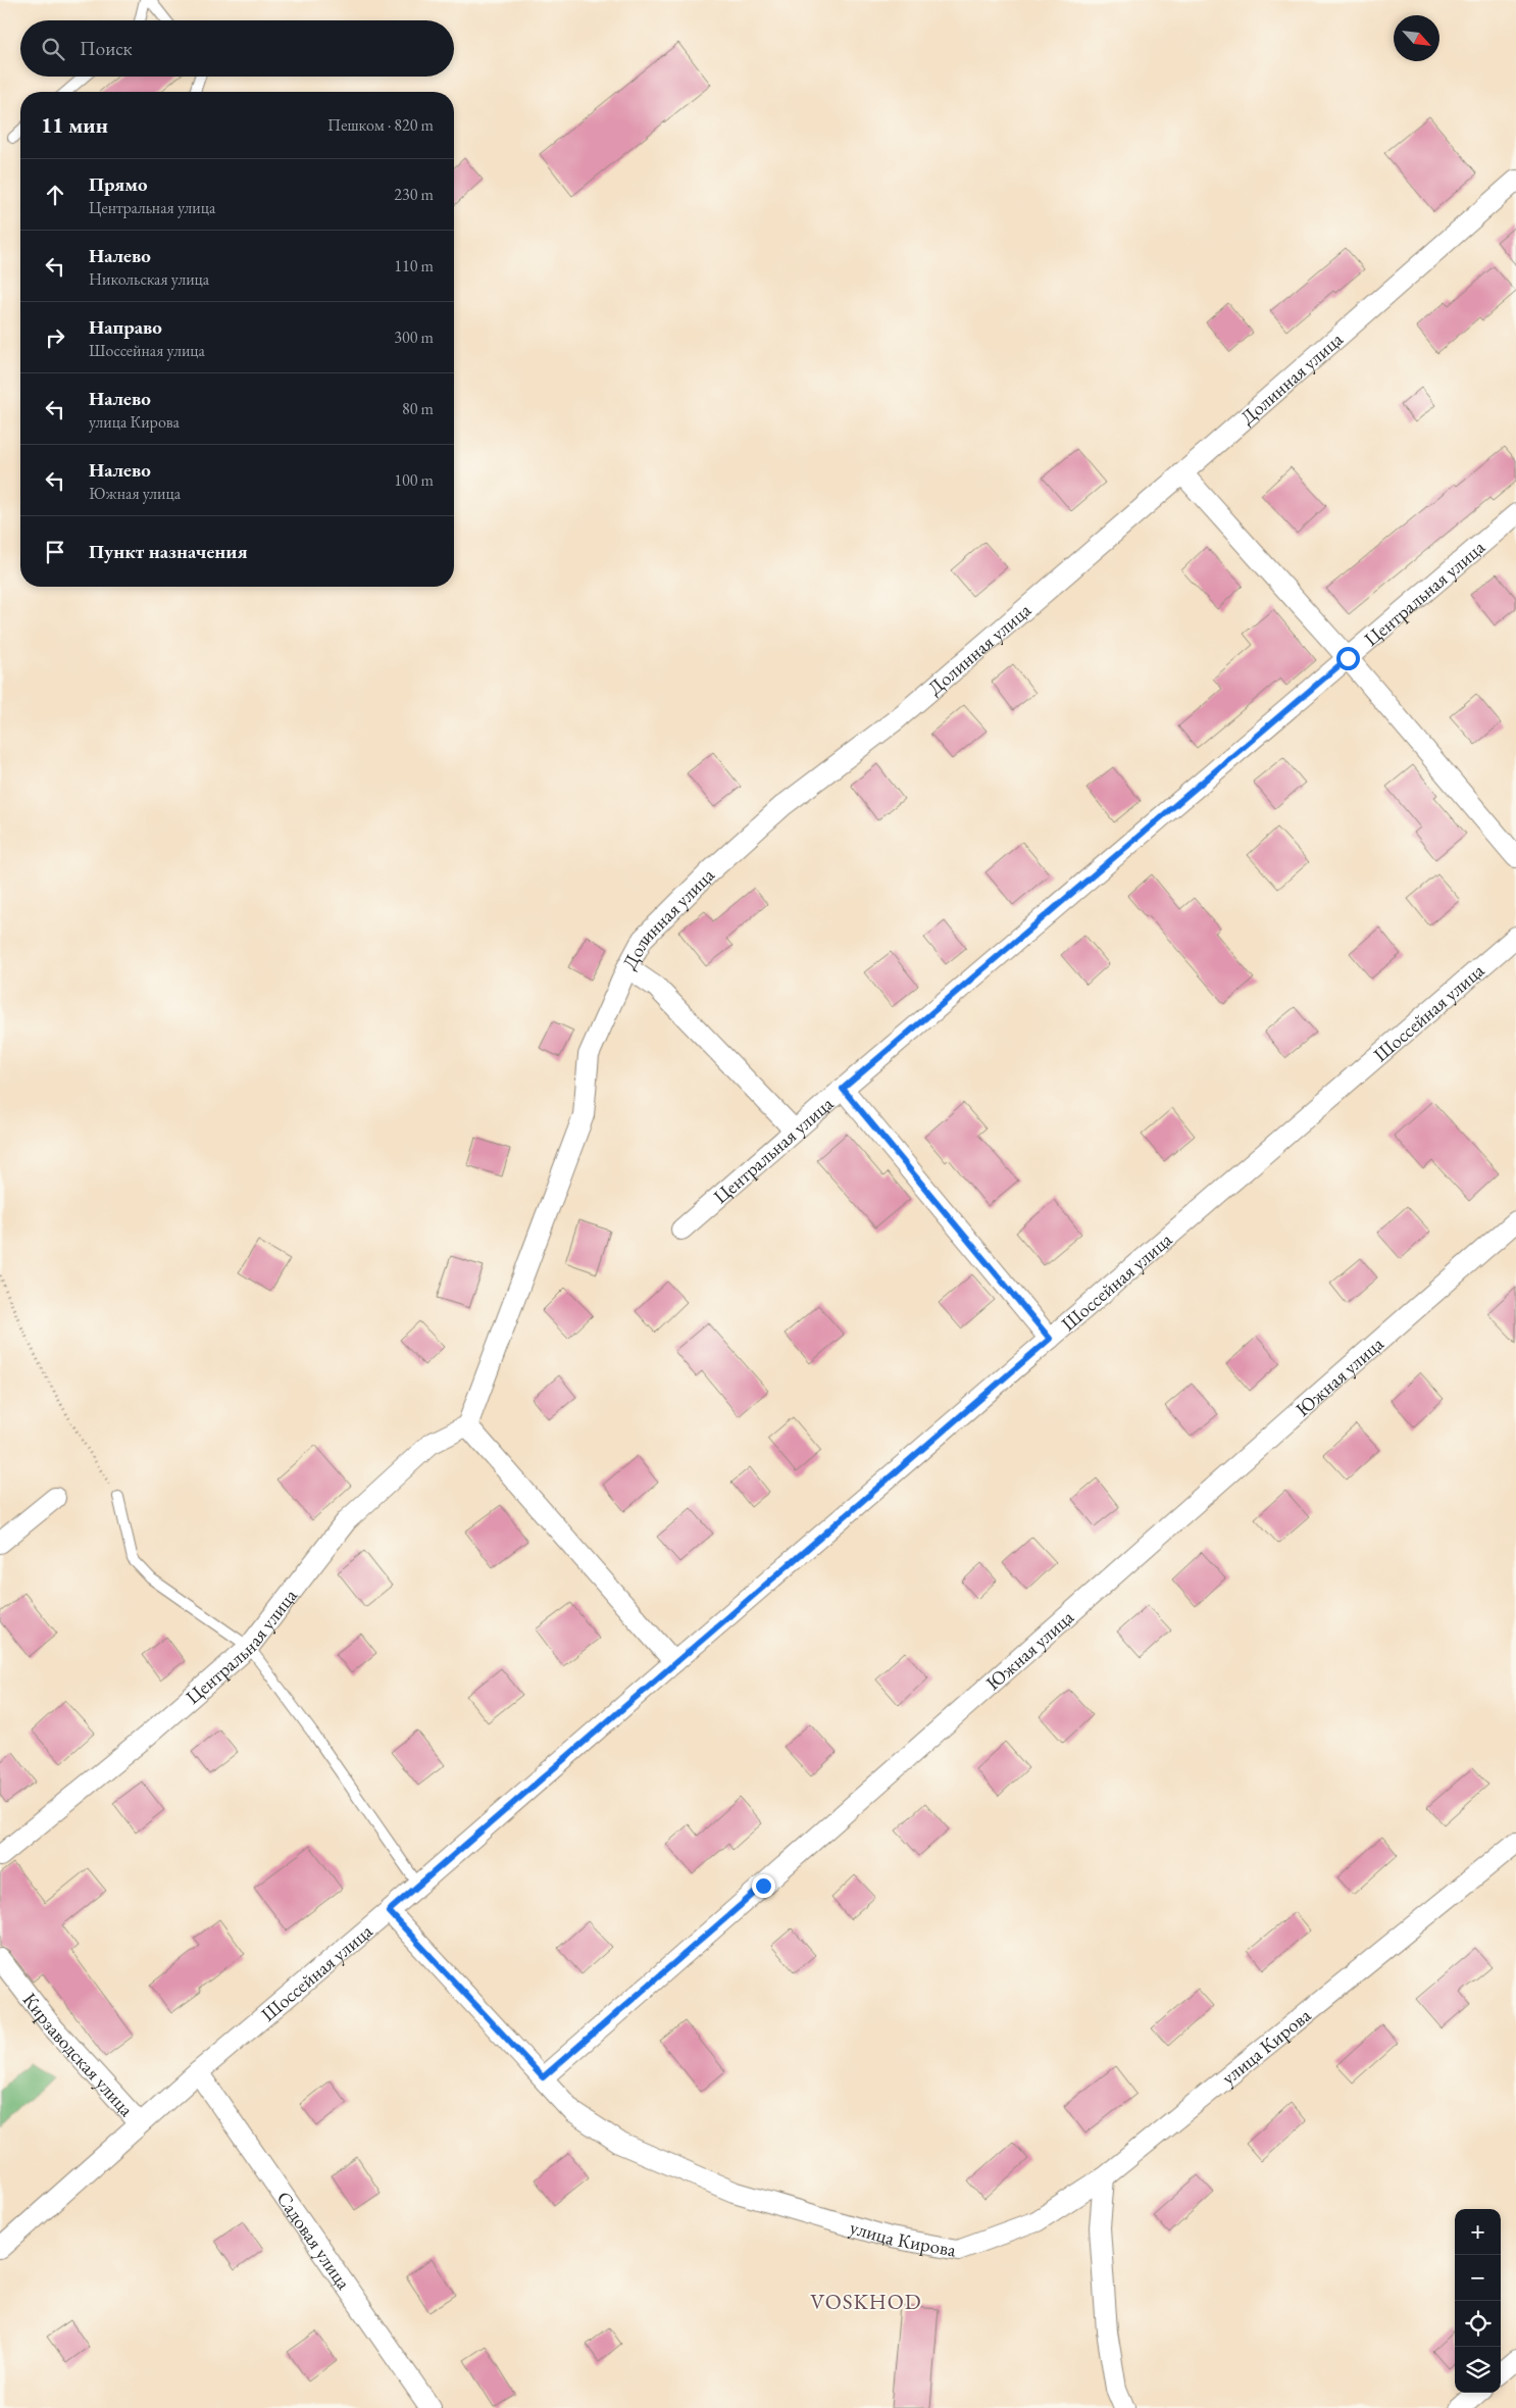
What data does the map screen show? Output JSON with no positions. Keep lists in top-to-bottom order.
{
  "streets": {
    "street": [
      "Долинная улица",
      "Центральная улица",
      "Шоссейная улица",
      "Южная улица",
      "улица Кирова",
      "Кирзаводская улица",
      "Садовая улица"
    ]
  },
  "crossings": [
    ["Долинная улица", "Центральная улица"],
    ["Шоссейная улица", "улица Кирова"],
    ["Шоссейная улица", "Кирзаводская улица"],
    ["Шоссейная улица", "Садовая улица"],
    ["Южная улица", "улица Кирова"]
  ],
  "districts": ["VOSKHOD"],
  "north": "bottom right",
  "page": {
    "search": "Поиск",
    "heading": ["11 мин", "Пешком · 820 m"],
    "list": [
      ["Прямо", "Центральная улица", "230 m"],
      ["Налево", "Никольская улица", "110 m"],
      ["Направо", "Шоссейная улица", "300 m"],
      ["Налево", "улица Кирова", "80 m"],
      ["Налево", "Южная улица", "100 m"],
      "Пункт назначения"
    ],
    "map_buttons": ["+", "−"]
  }
}
